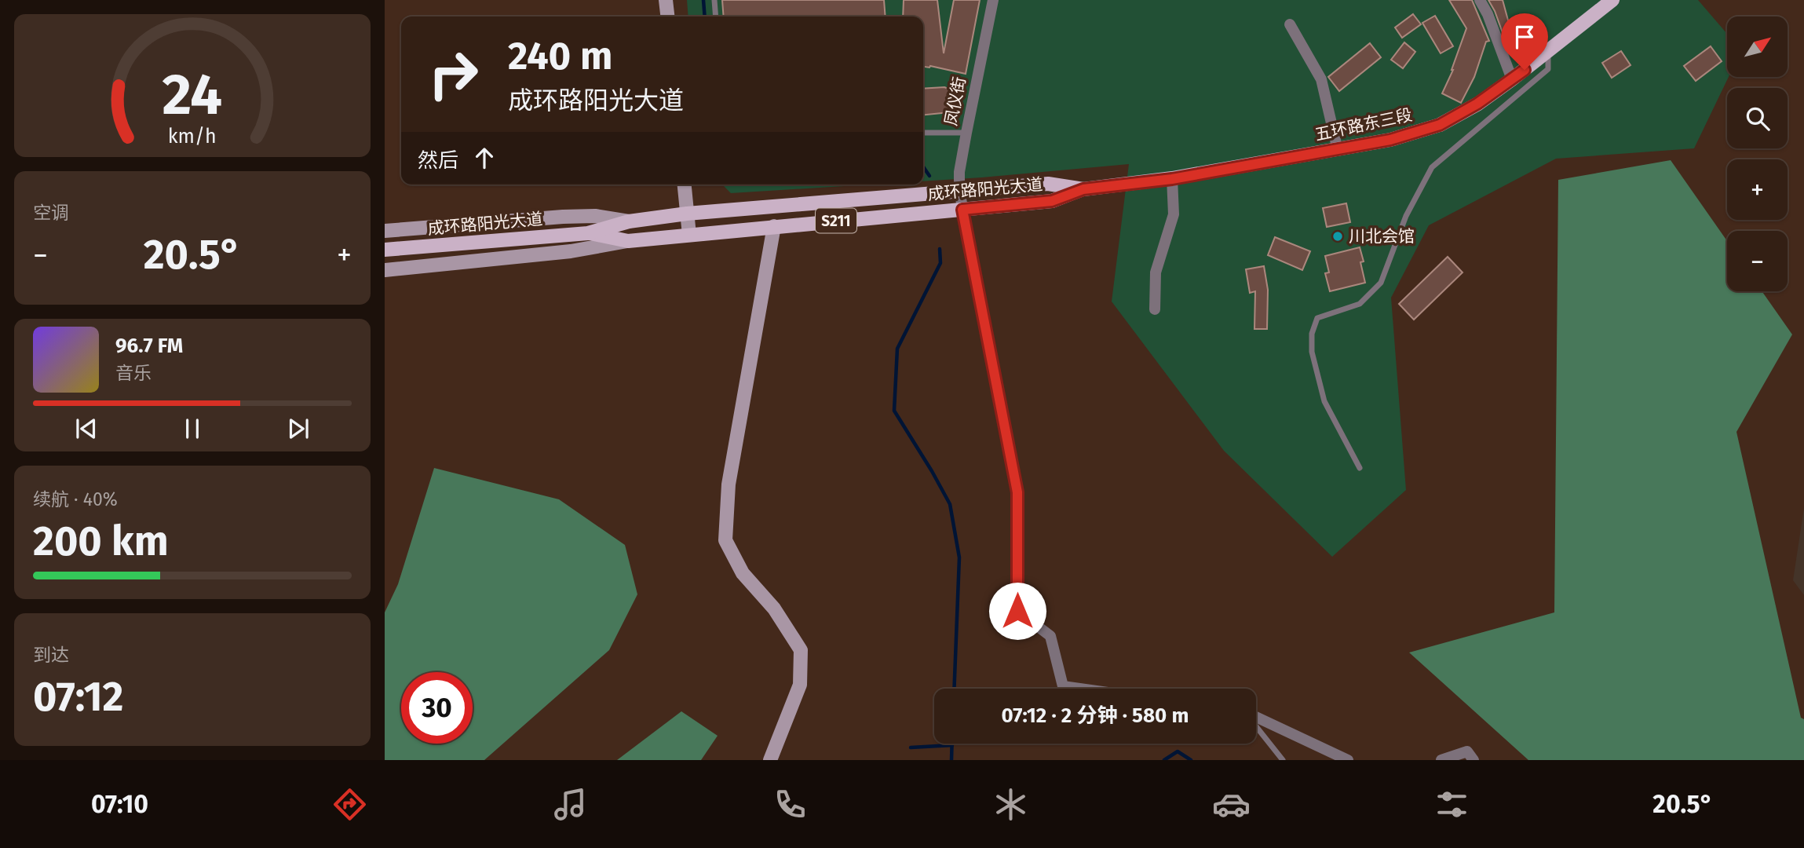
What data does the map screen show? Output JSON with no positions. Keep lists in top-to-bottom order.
{
  "streets": {
    "main road": ["五环路东三段", "成环路阳光大道", "S211"],
    "street": ["凤仪街"]
  },
  "crossings": [
    ["凤仪街", "成环路阳光大道"],
    ["五环路东三段", "成环路阳光大道"]
  ],
  "places": ["川北会馆"],
  "north": "top right",
  "page": {
    "map_buttons": ["+", "−"],
    "turn": ["240 m", "成环路阳光大道"],
    "then": "然后",
    "tile": [
      "空调",
      ["续航 · 40%", "200 km"],
      ["到达", "07:12"]
    ],
    "heat": ["−", "20.5°", "+"],
    "song": ["96.7 FM", "音乐"],
    "limit": "30",
    "trip": "07:12 · 2 分钟 · 580 m",
    "tabs": ["07:10", "20.5°"],
    "gauge": ["24", "km/h"]
  }
}
